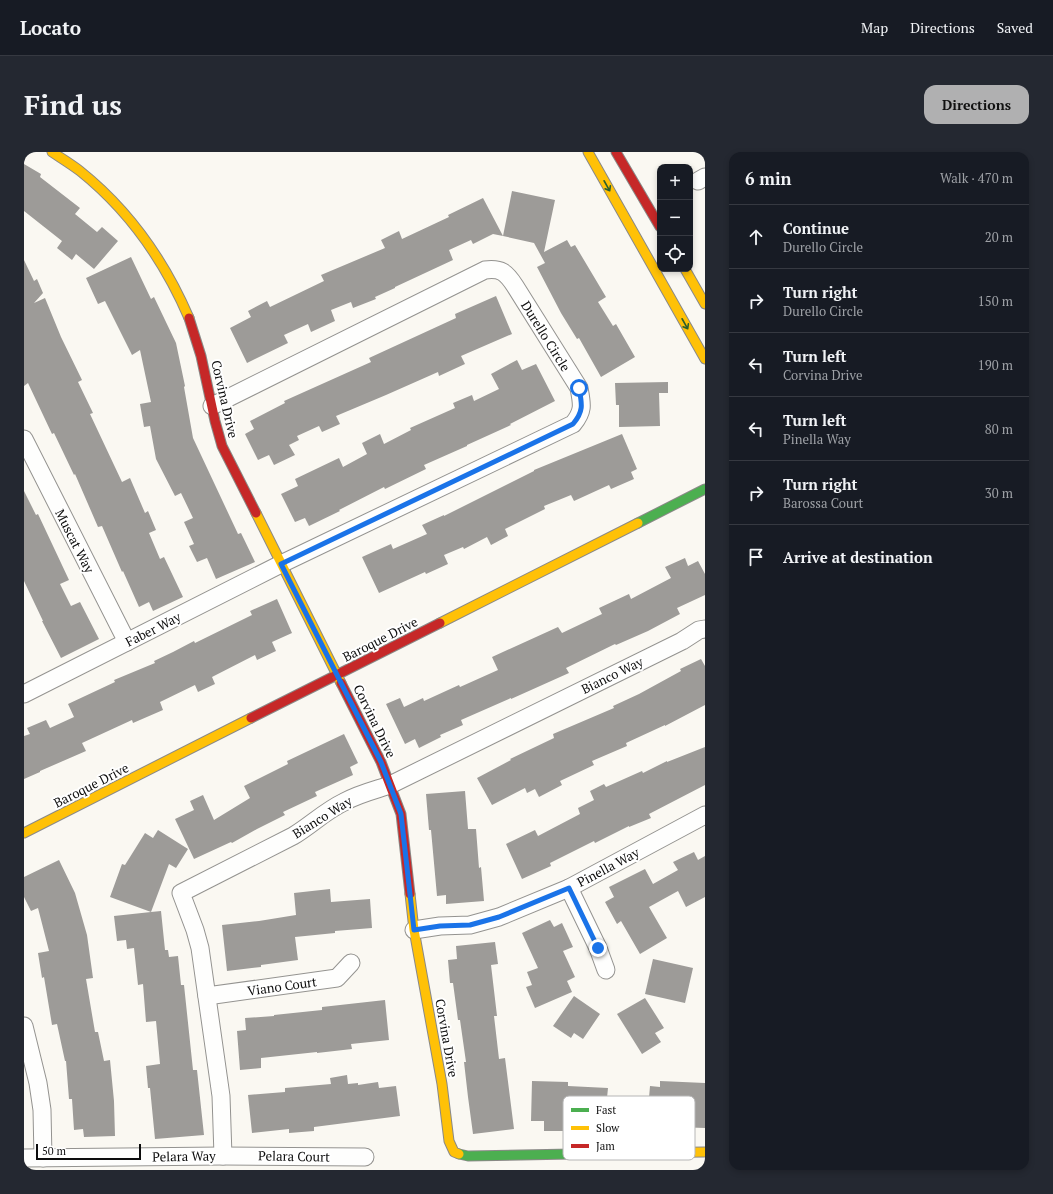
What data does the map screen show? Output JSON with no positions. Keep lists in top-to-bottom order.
{
  "streets": {
    "street": [
      "Durello Circle",
      "Corvina Drive",
      "Muscat Way",
      "Faber Way",
      "Baroque Drive",
      "Bianco Way",
      "Pinella Way",
      "Viano Court",
      "Pelara Way",
      "Pelara Court"
    ]
  },
  "crossings": [
    ["Durello Circle", "Corvina Drive"],
    ["Durello Circle", "Faber Way"],
    ["Corvina Drive", "Faber Way"],
    ["Corvina Drive", "Baroque Drive"],
    ["Corvina Drive", "Bianco Way"],
    ["Corvina Drive", "Pinella Way"],
    ["Muscat Way", "Faber Way"],
    ["Bianco Way", "Viano Court"],
    ["Bianco Way", "Pelara Way"],
    ["Bianco Way", "Pelara Court"],
    ["Pelara Way", "Pelara Court"]
  ],
  "legend": ["Fast", "Slow", "Jam"],
  "scale_bar": "50 m",
  "page": {
    "header": "Locato",
    "nav": ["Map", "Directions", "Saved"],
    "buttons": "Directions",
    "title": "Find us",
    "heading": ["6 min", "Walk · 470 m"],
    "map_buttons": ["+", "−"],
    "list": [
      ["Continue", "Durello Circle", "20 m"],
      ["Turn right", "Durello Circle", "150 m"],
      ["Turn left", "Corvina Drive", "190 m"],
      ["Turn left", "Pinella Way", "80 m"],
      ["Turn right", "Barossa Court", "30 m"],
      "Arrive at destination"
    ],
    "scale": "50 m"
  }
}
